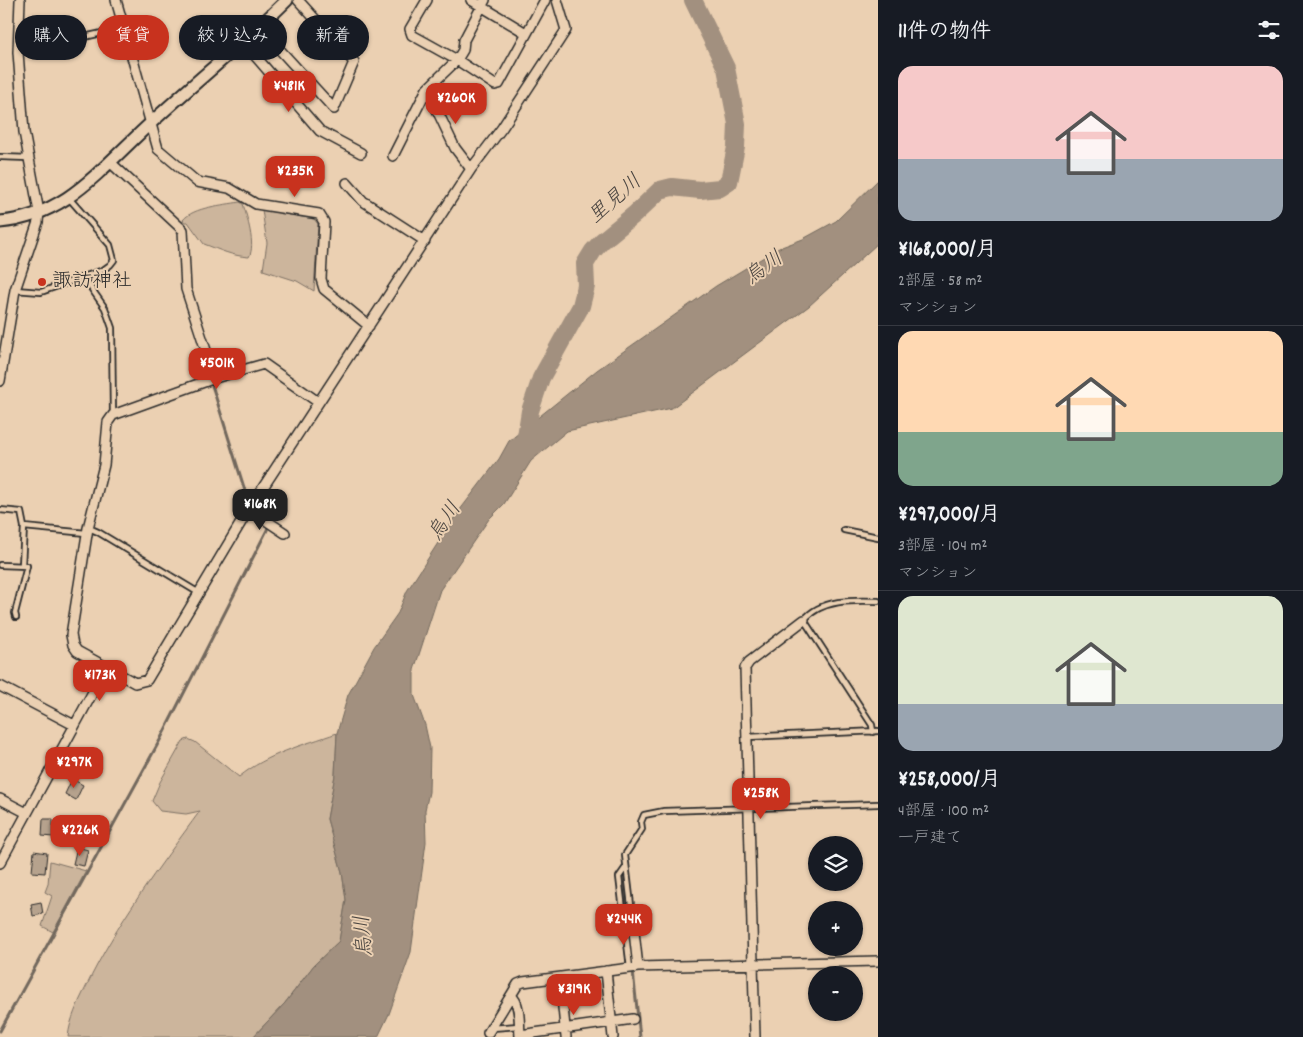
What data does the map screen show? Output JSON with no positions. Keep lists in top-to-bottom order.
{
  "water": ["里見川", "烏川"],
  "places": ["諏訪神社"],
  "page": {
    "heading": "11件の物件",
    "chip": [
      "購入",
      "賃貸",
      "絞り込み",
      "新着"
    ],
    "list": [
      {
        "name": "¥168,000/月",
        "note": "2部屋 · 58 m² · マンション"
      },
      {
        "name": "¥297,000/月",
        "note": "3部屋 · 104 m² · マンション"
      },
      {
        "name": "¥258,000/月",
        "note": "4部屋 · 100 m² · 一戸建て"
      }
    ],
    "price": [
      "¥481K",
      "¥260K",
      "¥235K",
      "¥501K",
      "¥168K",
      "¥173K",
      "¥297K",
      "¥258K",
      "¥226K",
      "¥244K",
      "¥319K"
    ],
    "map_buttons": ["+", "−"]
  }
}
